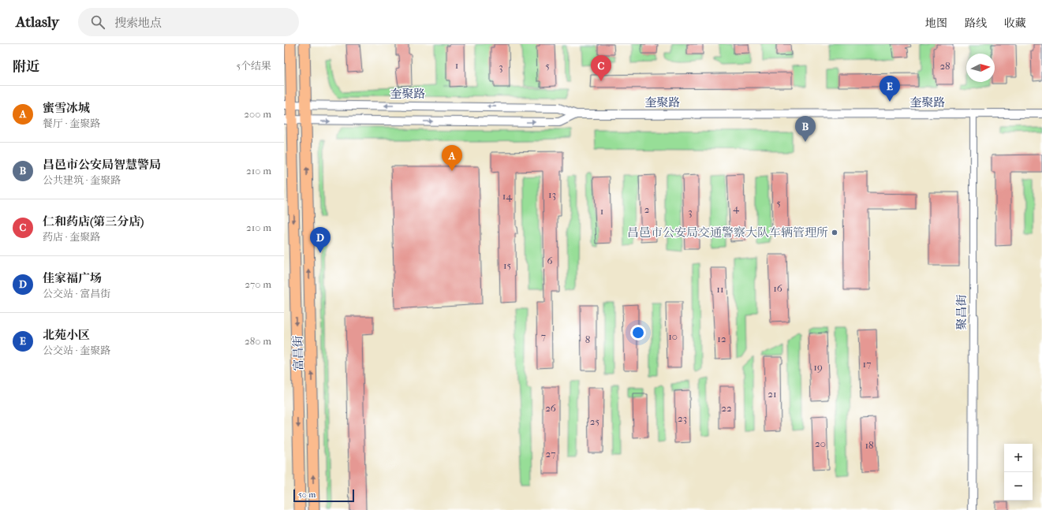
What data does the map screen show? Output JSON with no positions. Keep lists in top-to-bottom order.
{
  "streets": {
    "main road": ["富昌街"],
    "street": ["奎聚路", "聚昌街"]
  },
  "crossings": [
    ["奎聚路", "聚昌街"],
    ["奎聚路", "富昌街"]
  ],
  "places": ["昌邑市公安局交通警察大队车辆管理所"],
  "house_numbers": [
    "1",
    "5",
    "28",
    "3",
    "13",
    "14",
    "5",
    "4",
    "2",
    "1",
    "3",
    "6",
    "15",
    "16",
    "11",
    "7",
    "10",
    "12",
    "8",
    "17",
    "19",
    "21",
    "26",
    "22",
    "23",
    "25",
    "20",
    "18",
    "27"
  ],
  "scale_bar": "50 m",
  "north": "right",
  "page": {
    "header": "Atlasly",
    "search": "搜索地点",
    "nav": ["地图", "路线", "收藏"],
    "heading": ["附近", "5个结果"],
    "pins": [
      "C",
      "E",
      "B",
      "A",
      "D"
    ],
    "list": [
      {
        "mark": "A",
        "name": "蜜雪冰城",
        "note": "餐厅 · 奎聚路",
        "value": "200 m"
      },
      {
        "mark": "B",
        "name": "昌邑市公安局智慧警局",
        "note": "公共建筑 · 奎聚路",
        "value": "210 m"
      },
      {
        "mark": "C",
        "name": "仁和药店(第三分店)",
        "note": "药店 · 奎聚路",
        "value": "210 m"
      },
      {
        "mark": "D",
        "name": "佳家福广场",
        "note": "公交站 · 富昌街",
        "value": "270 m"
      },
      {
        "mark": "E",
        "name": "北苑小区",
        "note": "公交站 · 奎聚路",
        "value": "280 m"
      }
    ],
    "map_buttons": ["+", "−"],
    "scale": "50 m"
  }
}
